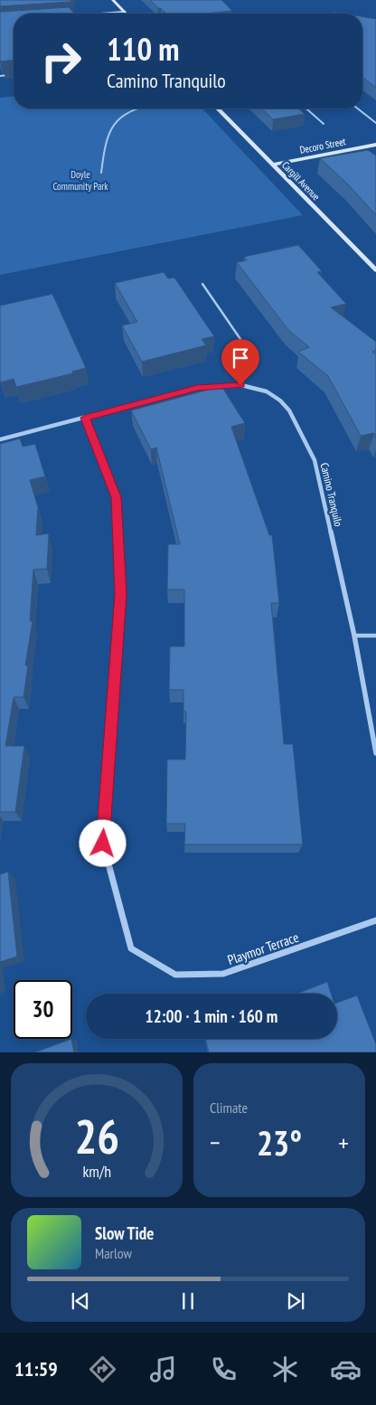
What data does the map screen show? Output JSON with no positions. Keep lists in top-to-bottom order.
{
  "streets": {
    "street": [
      "Decoro Street",
      "Cargill Avenue",
      "Camino Tranquilo",
      "Playmor Terrace"
    ]
  },
  "crossings": [
    ["Decoro Street", "Cargill Avenue"],
    ["Camino Tranquilo", "Playmor Terrace"]
  ],
  "parks": ["Doyle Community Park"],
  "page": {
    "turn": ["110 m", "Camino Tranquilo"],
    "limit": "30",
    "trip": "12:00 · 1 min · 160 m",
    "tile": "Climate",
    "heat": ["−", "23°", "+"],
    "song": ["Slow Tide", "Marlow"],
    "tabs": "11:59",
    "gauge": ["26", "km/h"]
  }
}
